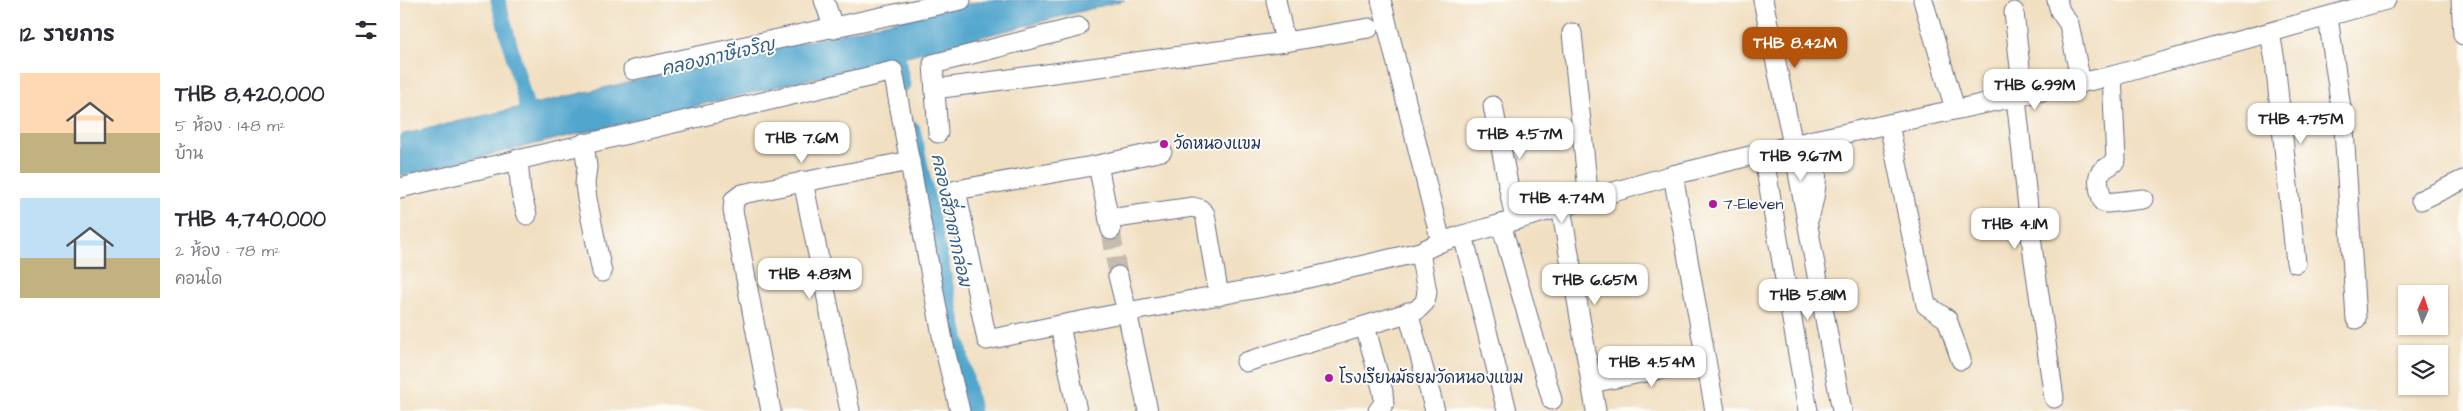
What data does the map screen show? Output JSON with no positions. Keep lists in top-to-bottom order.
{
  "water": ["คลองภาษีเจริญ", "คลองสี่วาตากล่อม"],
  "places": ["วัดหนองแขม", "7-Eleven", "โรงเรียนมัธยมวัดหนองแขม"],
  "north": "top",
  "page": {
    "heading": "12 รายการ",
    "price": [
      "THB 8.42M",
      "THB 6.99M",
      "THB 4.75M",
      "THB 4.57M",
      "THB 7.6M",
      "THB 9.67M",
      "THB 4.74M",
      "THB 4.1M",
      "THB 4.83M",
      "THB 6.65M",
      "THB 5.81M",
      "THB 4.54M"
    ],
    "list": [
      {
        "name": "THB 8,420,000",
        "note": "5 ห้อง · 148 m² · บ้าน"
      },
      {
        "name": "THB 4,740,000",
        "note": "2 ห้อง · 78 m² · คอนโด"
      }
    ]
  }
}
